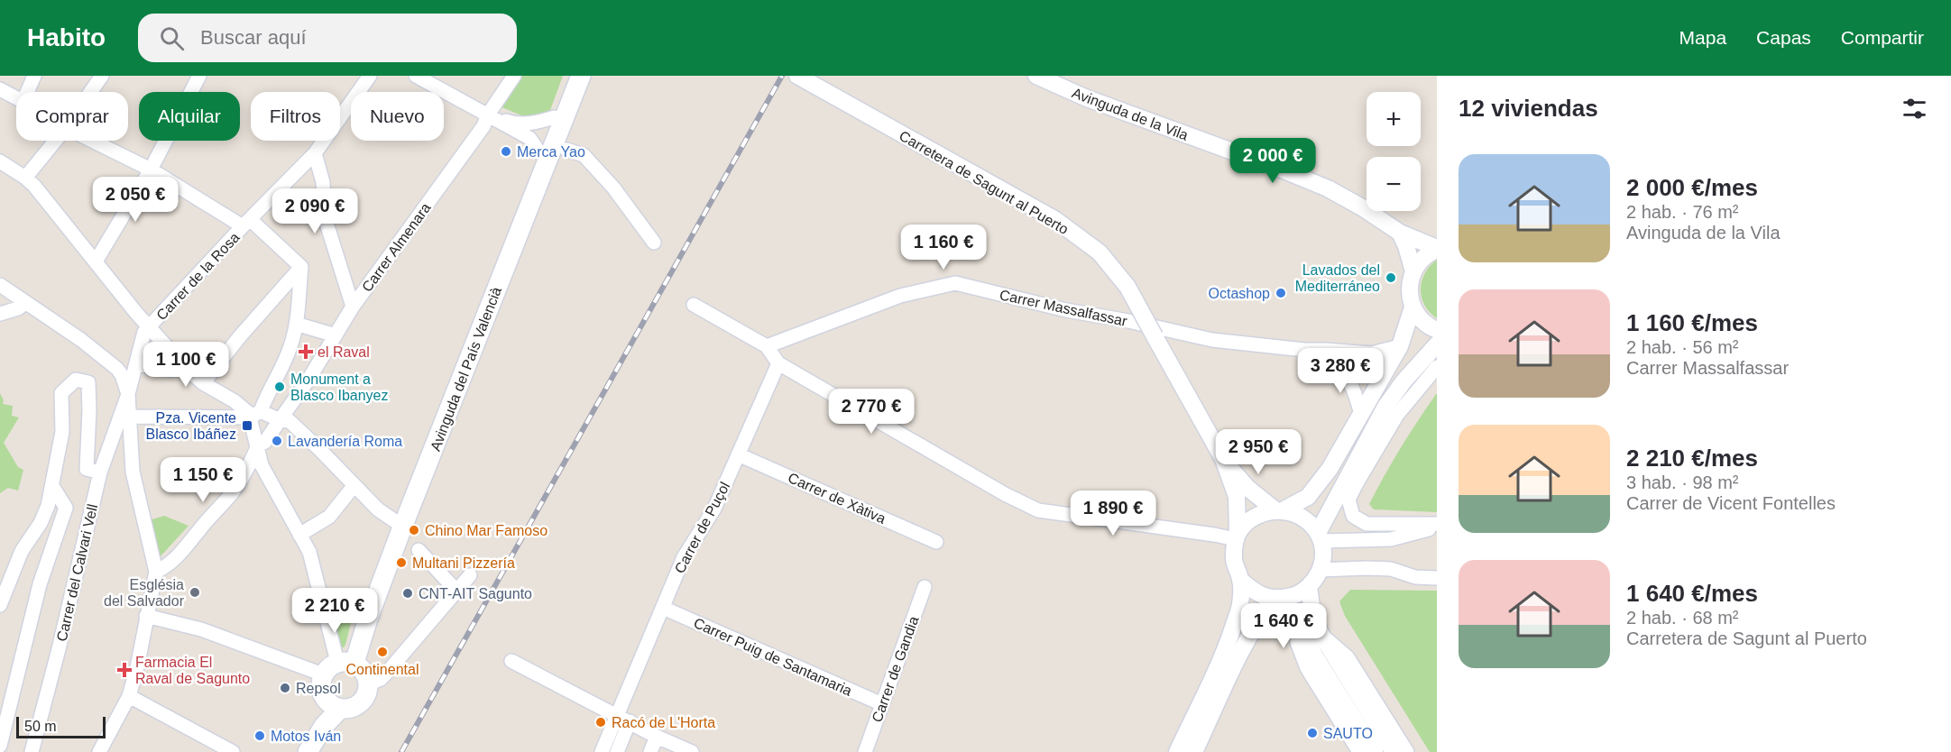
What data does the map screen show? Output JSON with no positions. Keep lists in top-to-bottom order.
{
  "streets": {
    "main road": ["Avinguda del País Valencià"],
    "street": [
      "Avinguda de la Vila",
      "Carretera de Sagunt al Puerto",
      "Carrer Almenara",
      "Carrer de la Rosa",
      "Carrer Massalfassar",
      "Carrer de Xàtiva",
      "Carrer de Puçol",
      "Carrer del Calvari Vell",
      "Carrer Puig de Santamaria",
      "Carrer de Gandia"
    ]
  },
  "crossings": [
    ["Carrer de la Rosa", "Carrer del Calvari Vell"],
    ["Carrer de Xàtiva", "Carrer de Puçol"],
    ["Carrer de Puçol", "Carrer Puig de Santamaria"],
    ["Carrer Puig de Santamaria", "Carrer de Gandia"]
  ],
  "places": {
    "other": [
      "Merca Yao",
      "Lavados del Mediterráneo",
      "Octashop",
      "Monument a Blasco Ibanyez",
      "Lavandería Roma",
      "Chino Mar Famoso",
      "Multani Pizzería",
      "Església del Salvador",
      "CNT-AIT Sagunto",
      "Continental",
      "Repsol",
      "Racó de L'Horta",
      "SAUTO",
      "Motos Iván"
    ],
    "health": ["el Raval", "Farmacia El Raval de Sagunto"],
    "transit": ["Pza. Vicente Blasco Ibáñez"]
  },
  "scale_bar": "50 m",
  "page": {
    "header": "Habito",
    "search": "Buscar aquí",
    "nav": ["Mapa", "Capas", "Compartir"],
    "heading": "12 viviendas",
    "map_buttons": ["+", "−"],
    "chip": [
      "Comprar",
      "Alquilar",
      "Filtros",
      "Nuevo"
    ],
    "price": [
      "2 000 €",
      "2 050 €",
      "2 090 €",
      "1 160 €",
      "1 100 €",
      "3 280 €",
      "2 770 €",
      "2 950 €",
      "1 150 €",
      "1 890 €",
      "2 210 €",
      "1 640 €"
    ],
    "list": [
      {
        "name": "2 000 €/mes",
        "note": "2 hab. · 76 m² · Avinguda de la Vila"
      },
      {
        "name": "1 160 €/mes",
        "note": "2 hab. · 56 m² · Carrer Massalfassar"
      },
      {
        "name": "2 210 €/mes",
        "note": "3 hab. · 98 m² · Carrer de Vicent Fontelles"
      },
      {
        "name": "1 640 €/mes",
        "note": "2 hab. · 68 m² · Carretera de Sagunt al Puerto"
      }
    ],
    "scale": "50 m"
  }
}
